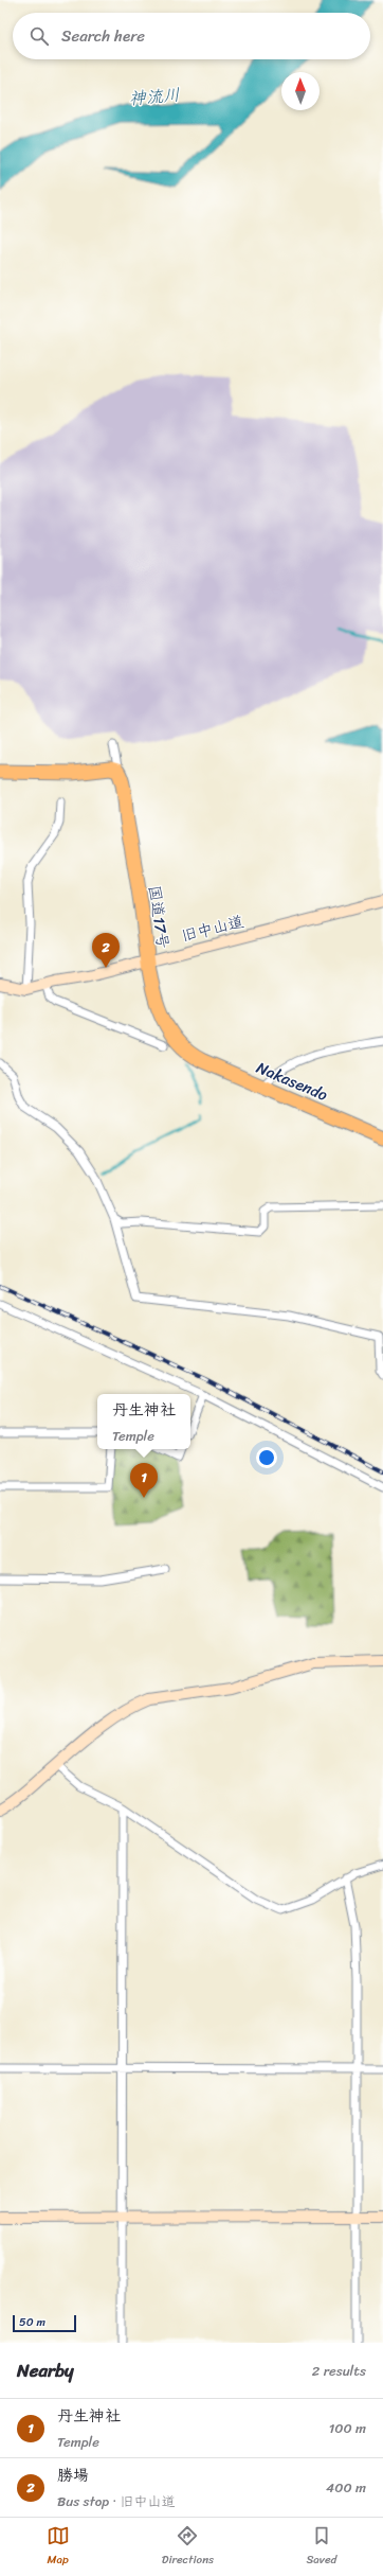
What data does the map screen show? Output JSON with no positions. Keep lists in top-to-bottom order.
{
  "streets": {
    "highway": ["国道17号", "Nakasendo"],
    "street": ["旧中山道"]
  },
  "crossings": [
    ["国道17号", "旧中山道"],
    ["国道17号", "Nakasendo"]
  ],
  "water": ["神流川"],
  "scale_bar": "50 m",
  "north": "top",
  "page": {
    "search": "Search here",
    "pins": ["2", "1"],
    "popup": ["丹生神社", "Temple"],
    "scale": "50 m",
    "heading": ["Nearby", "2 results"],
    "list": [
      {
        "mark": "1",
        "name": "丹生神社",
        "note": "Temple",
        "value": "100 m"
      },
      {
        "mark": "2",
        "name": "勝場",
        "note": "Bus stop · 旧中山道",
        "value": "400 m"
      }
    ],
    "nav": ["Map", "Directions", "Saved"]
  }
}
